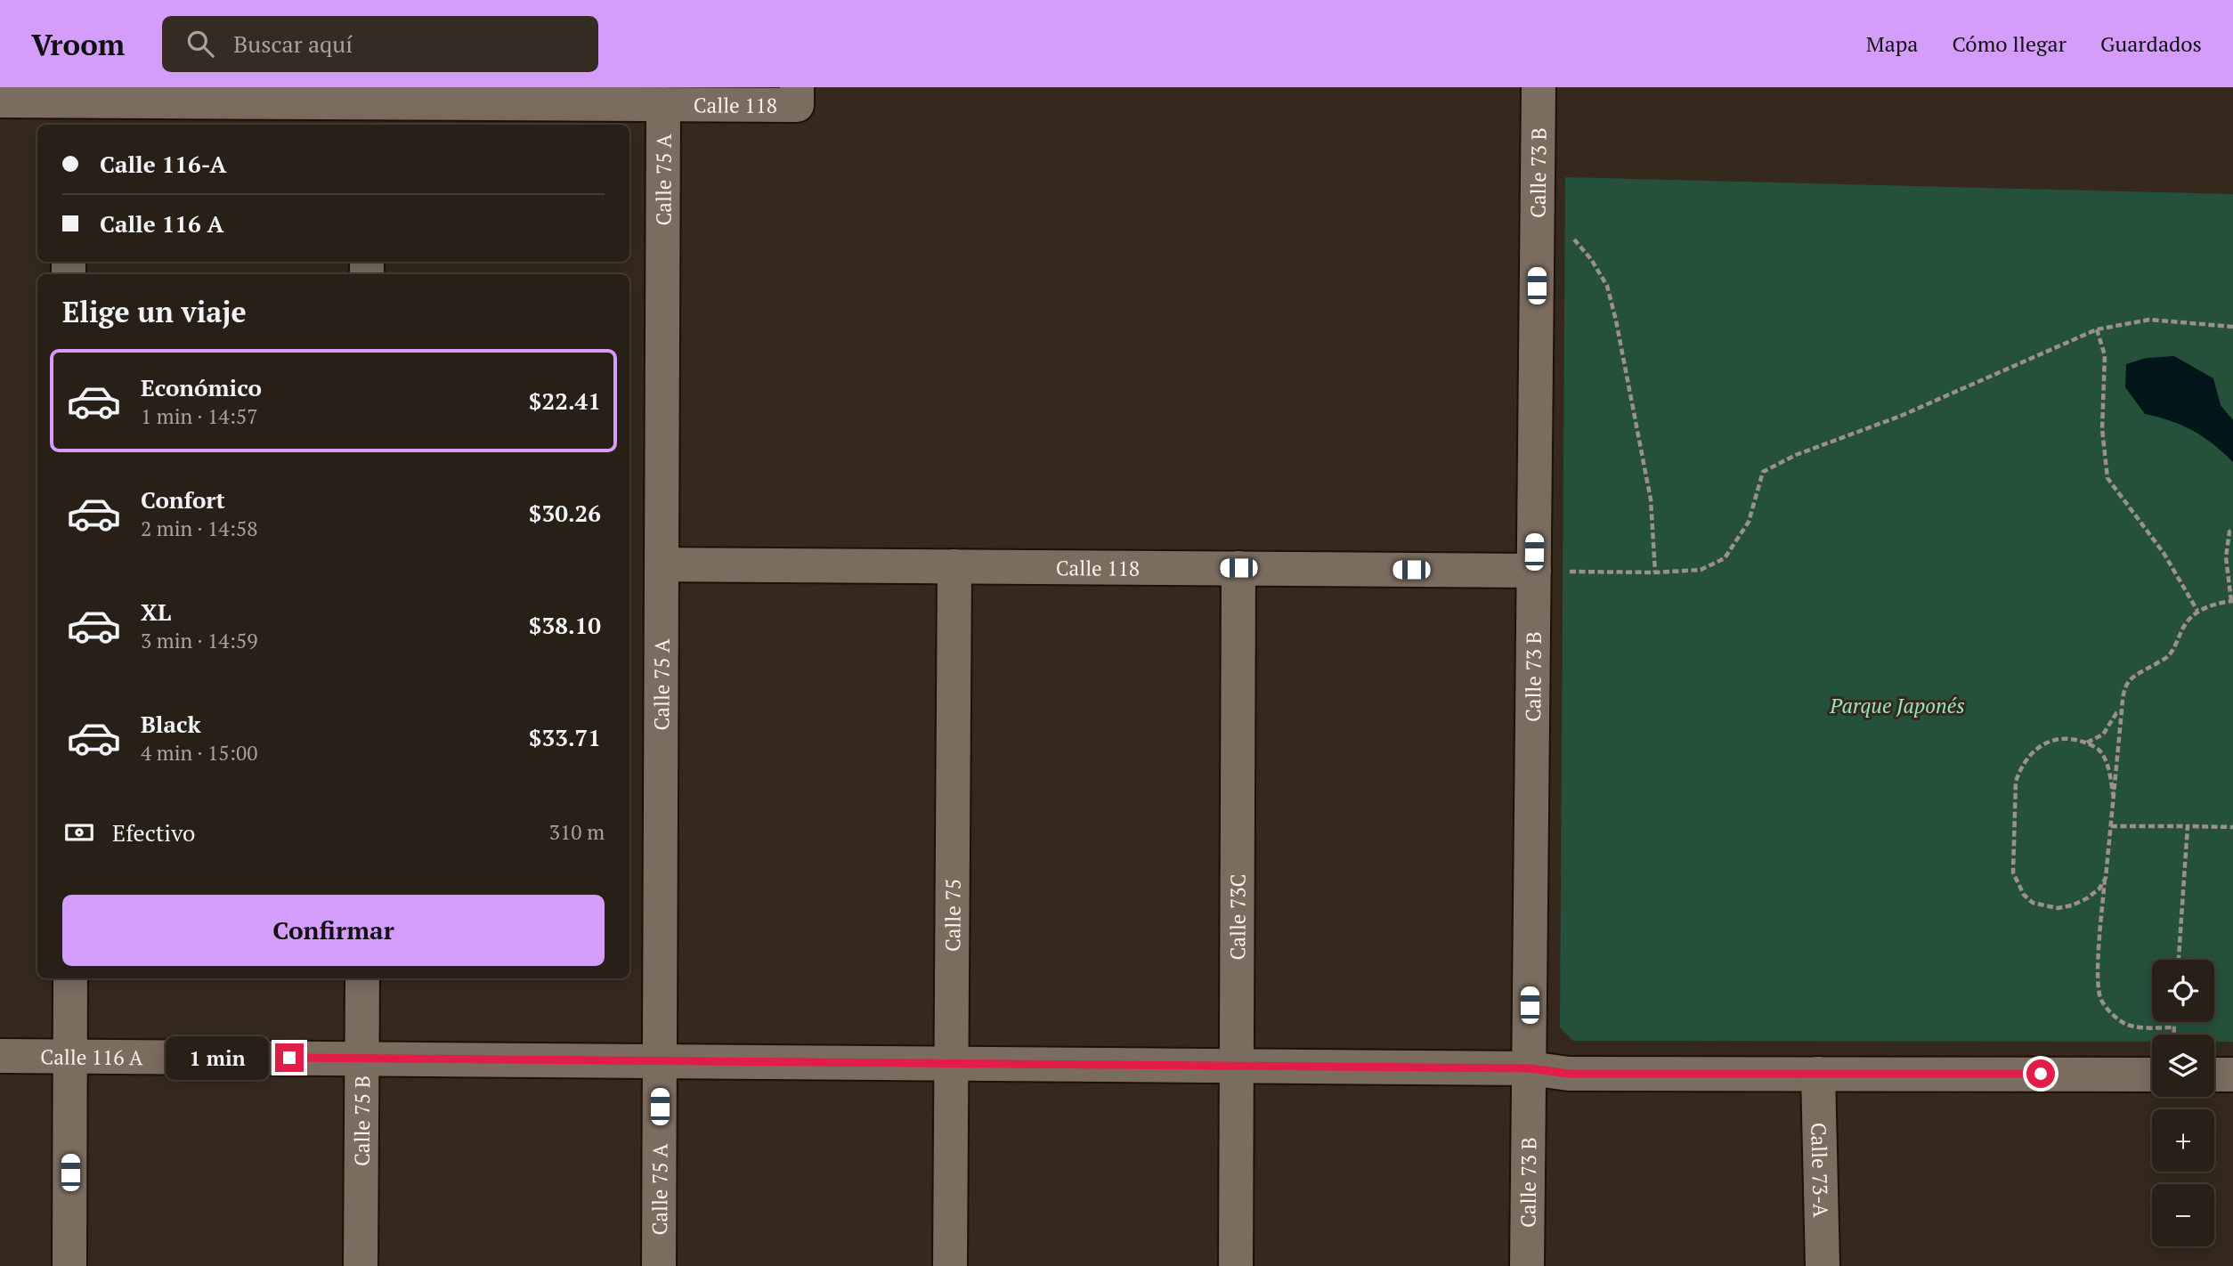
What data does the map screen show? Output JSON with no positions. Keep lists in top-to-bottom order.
{
  "streets": {
    "street": [
      "Calle 118",
      "Calle 73 B",
      "Calle 75 A",
      "Calle 75",
      "Calle 73C",
      "Calle 116 A",
      "Calle 75 B",
      "Calle 73-A"
    ]
  },
  "crossings": [
    ["Calle 118", "Calle 73 B"],
    ["Calle 118", "Calle 75 A"],
    ["Calle 118", "Calle 75"],
    ["Calle 118", "Calle 73C"],
    ["Calle 73 B", "Calle 116 A"],
    ["Calle 75 A", "Calle 116 A"],
    ["Calle 75", "Calle 116 A"],
    ["Calle 73C", "Calle 116 A"],
    ["Calle 116 A", "Calle 75 B"],
    ["Calle 116 A", "Calle 73-A"]
  ],
  "parks": ["Parque Japonés"],
  "page": {
    "header": "Vroom",
    "search": "Buscar aquí",
    "nav": ["Mapa", "Cómo llegar", "Guardados"],
    "banner": ["Calle 116-A", "Calle 116 A"],
    "heading": "Elige un viaje",
    "list": [
      {
        "name": "Económico",
        "note": "1 min · 14:57",
        "value": "$22.41"
      },
      {
        "name": "Confort",
        "note": "2 min · 14:58",
        "value": "$30.26"
      },
      {
        "name": "XL",
        "note": "3 min · 14:59",
        "value": "$38.10"
      },
      {
        "name": "Black",
        "note": "4 min · 15:00",
        "value": "$33.71"
      }
    ],
    "pay": ["Efectivo", "310 m"],
    "buttons": "Confirmar",
    "map_buttons": ["+", "−"],
    "bubble": "1 min"
  }
}
